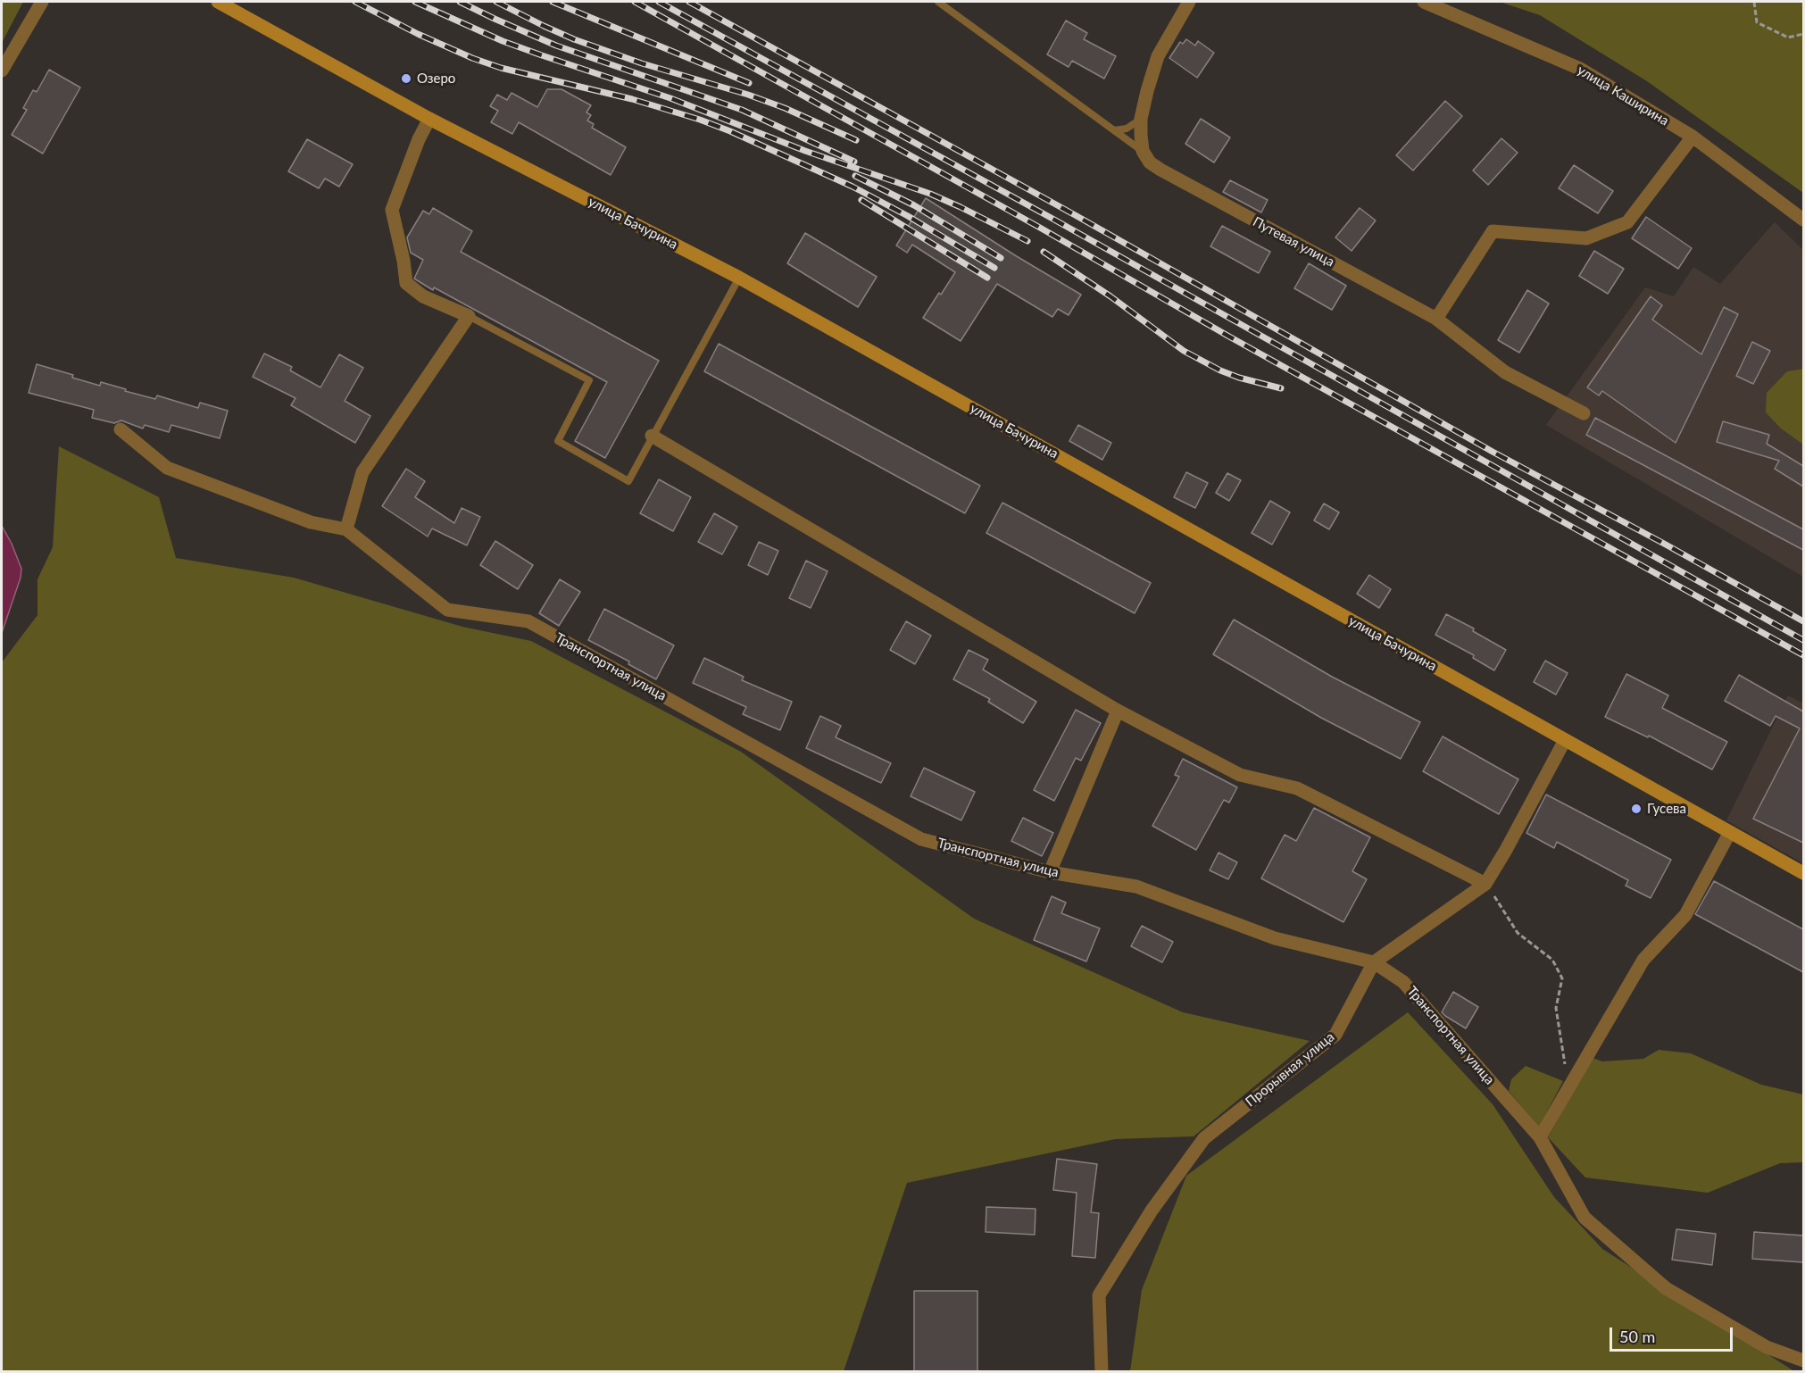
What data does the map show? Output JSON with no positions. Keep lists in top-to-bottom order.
{
  "streets": {
    "street": [
      "улица Каширина",
      "улица Бачурина",
      "Путевая улица",
      "Транспортная улица",
      "Прорывная улица"
    ]
  },
  "crossings": [
    ["улица Бачурина", "Прорывная улица"],
    ["Транспортная улица", "Прорывная улица"]
  ],
  "places": ["Озеро", "Гусева"],
  "scale_bar": "50 m"
}
